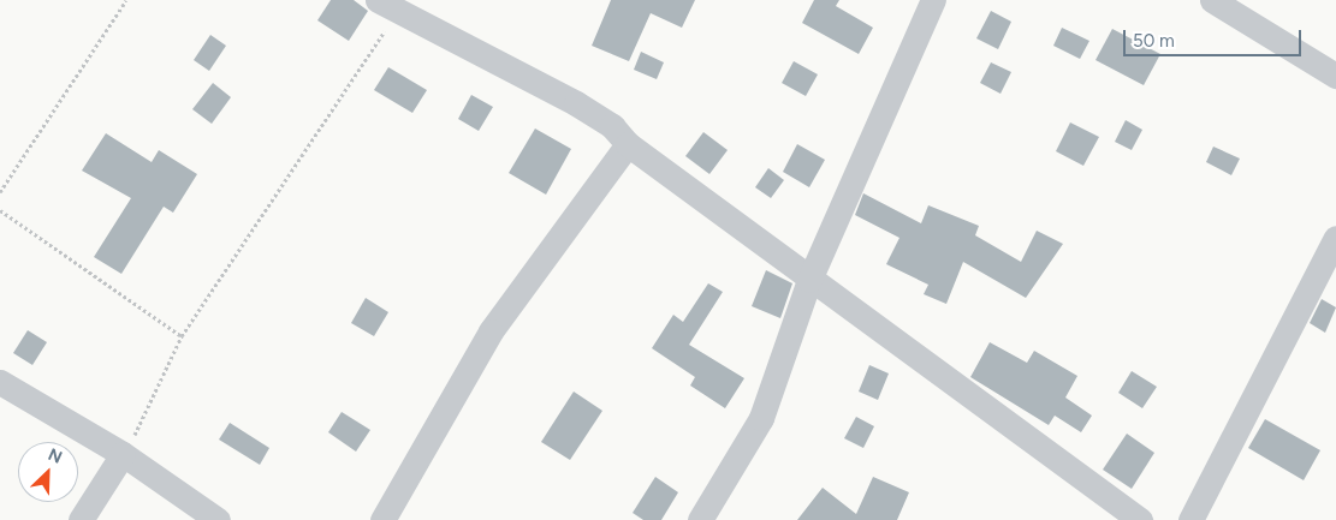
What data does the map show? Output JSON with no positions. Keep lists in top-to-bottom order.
{
  "scale_bar": "50 m",
  "north": "top right"
}
